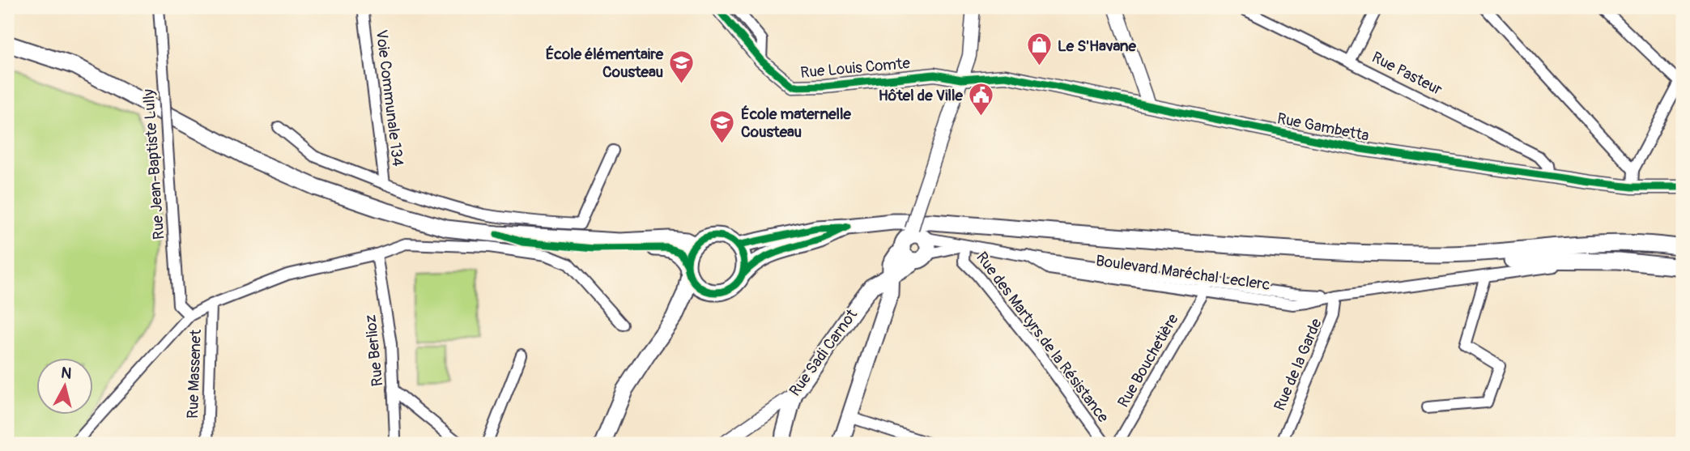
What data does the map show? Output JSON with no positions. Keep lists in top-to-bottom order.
{
  "streets": {
    "main road": ["Rue Sadi Carnot"],
    "street": [
      "Rue Louis Comte",
      "Rue Pasteur",
      "Voie Communale 134",
      "Rue Gambetta",
      "Rue Jean-Baptiste Lully",
      "Boulevard Maréchal Leclerc",
      "Rue des Martyrs de la Résistance",
      "Rue Berlioz",
      "Rue Bouchetière",
      "Rue de la Garde",
      "Rue Massenet"
    ]
  },
  "crossings": [
    ["Rue Louis Comte", "Rue Gambetta"],
    ["Rue Pasteur", "Rue Gambetta"],
    ["Boulevard Maréchal Leclerc", "Rue des Martyrs de la Résistance"],
    ["Boulevard Maréchal Leclerc", "Rue Bouchetière"],
    ["Boulevard Maréchal Leclerc", "Rue de la Garde"]
  ],
  "places": {
    "shop": ["Le S'Havane"],
    "school or university": ["École élémentaire Cousteau", "École maternelle Cousteau"],
    "public building": ["Hôtel de Ville"]
  },
  "north": "top"
}
